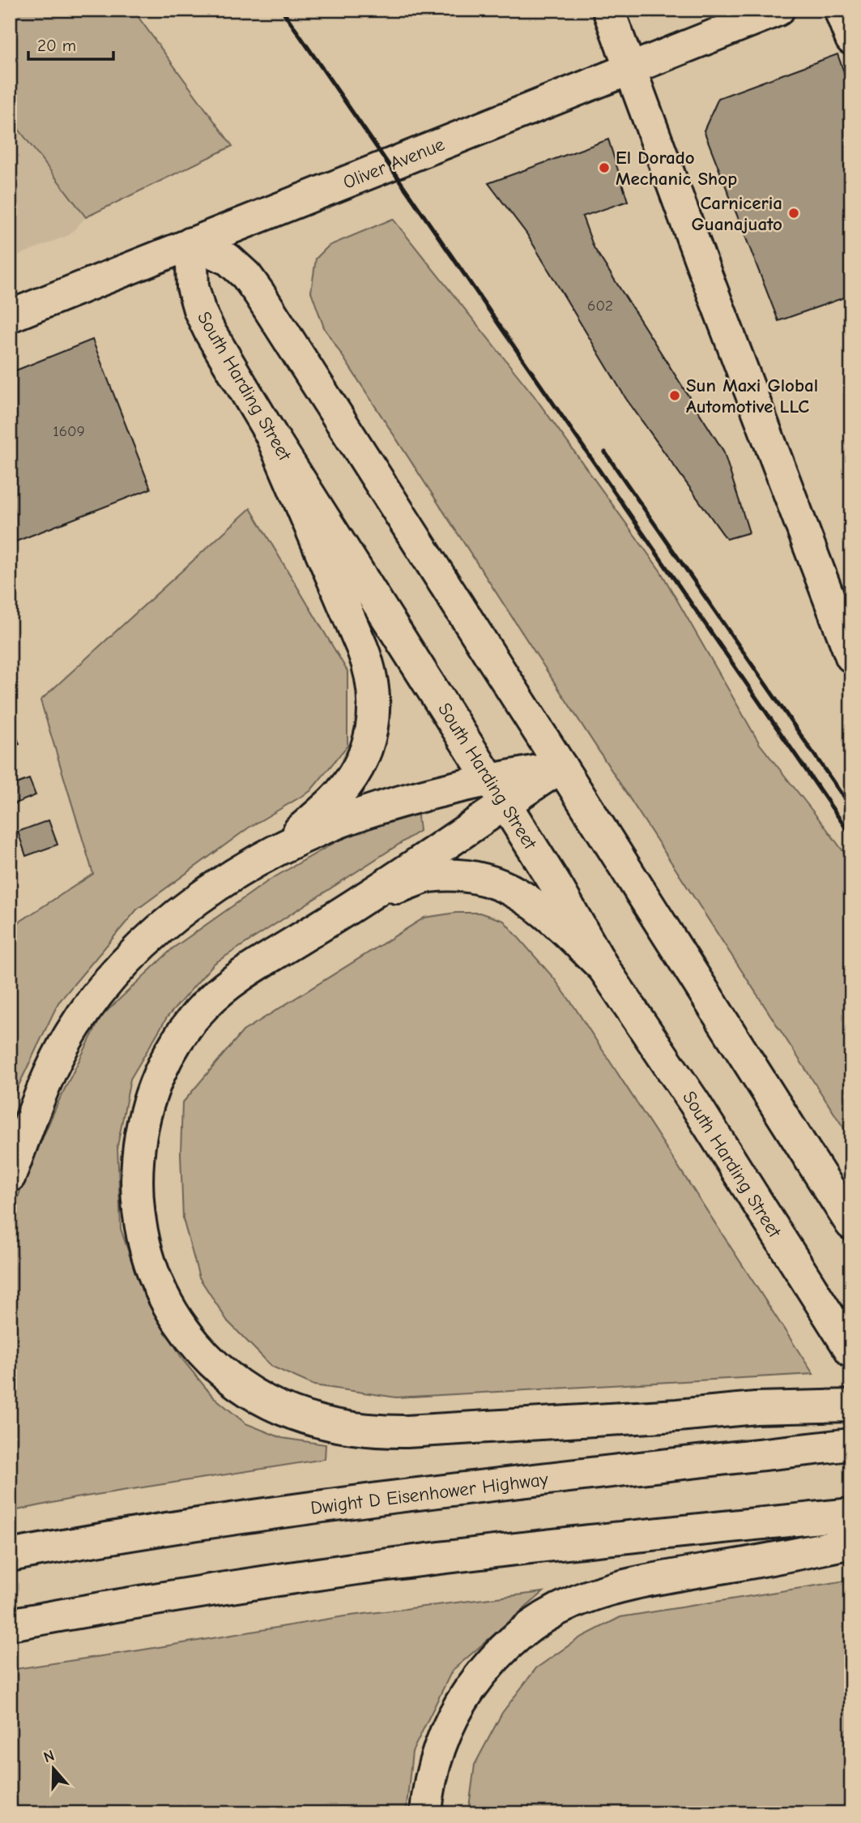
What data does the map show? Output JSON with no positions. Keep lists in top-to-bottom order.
{
  "streets": {
    "main road": ["Oliver Avenue", "South Harding Street", "Dwight D Eisenhower Highway"]
  },
  "crossings": [
    ["Oliver Avenue", "South Harding Street"]
  ],
  "places": ["El Dorado Mechanic Shop", "Carniceria Guanajuato", "Sun Maxi Global Automotive LLC"],
  "house_numbers": ["602", "1609"],
  "scale_bar": "20 m",
  "north": "top"
}
